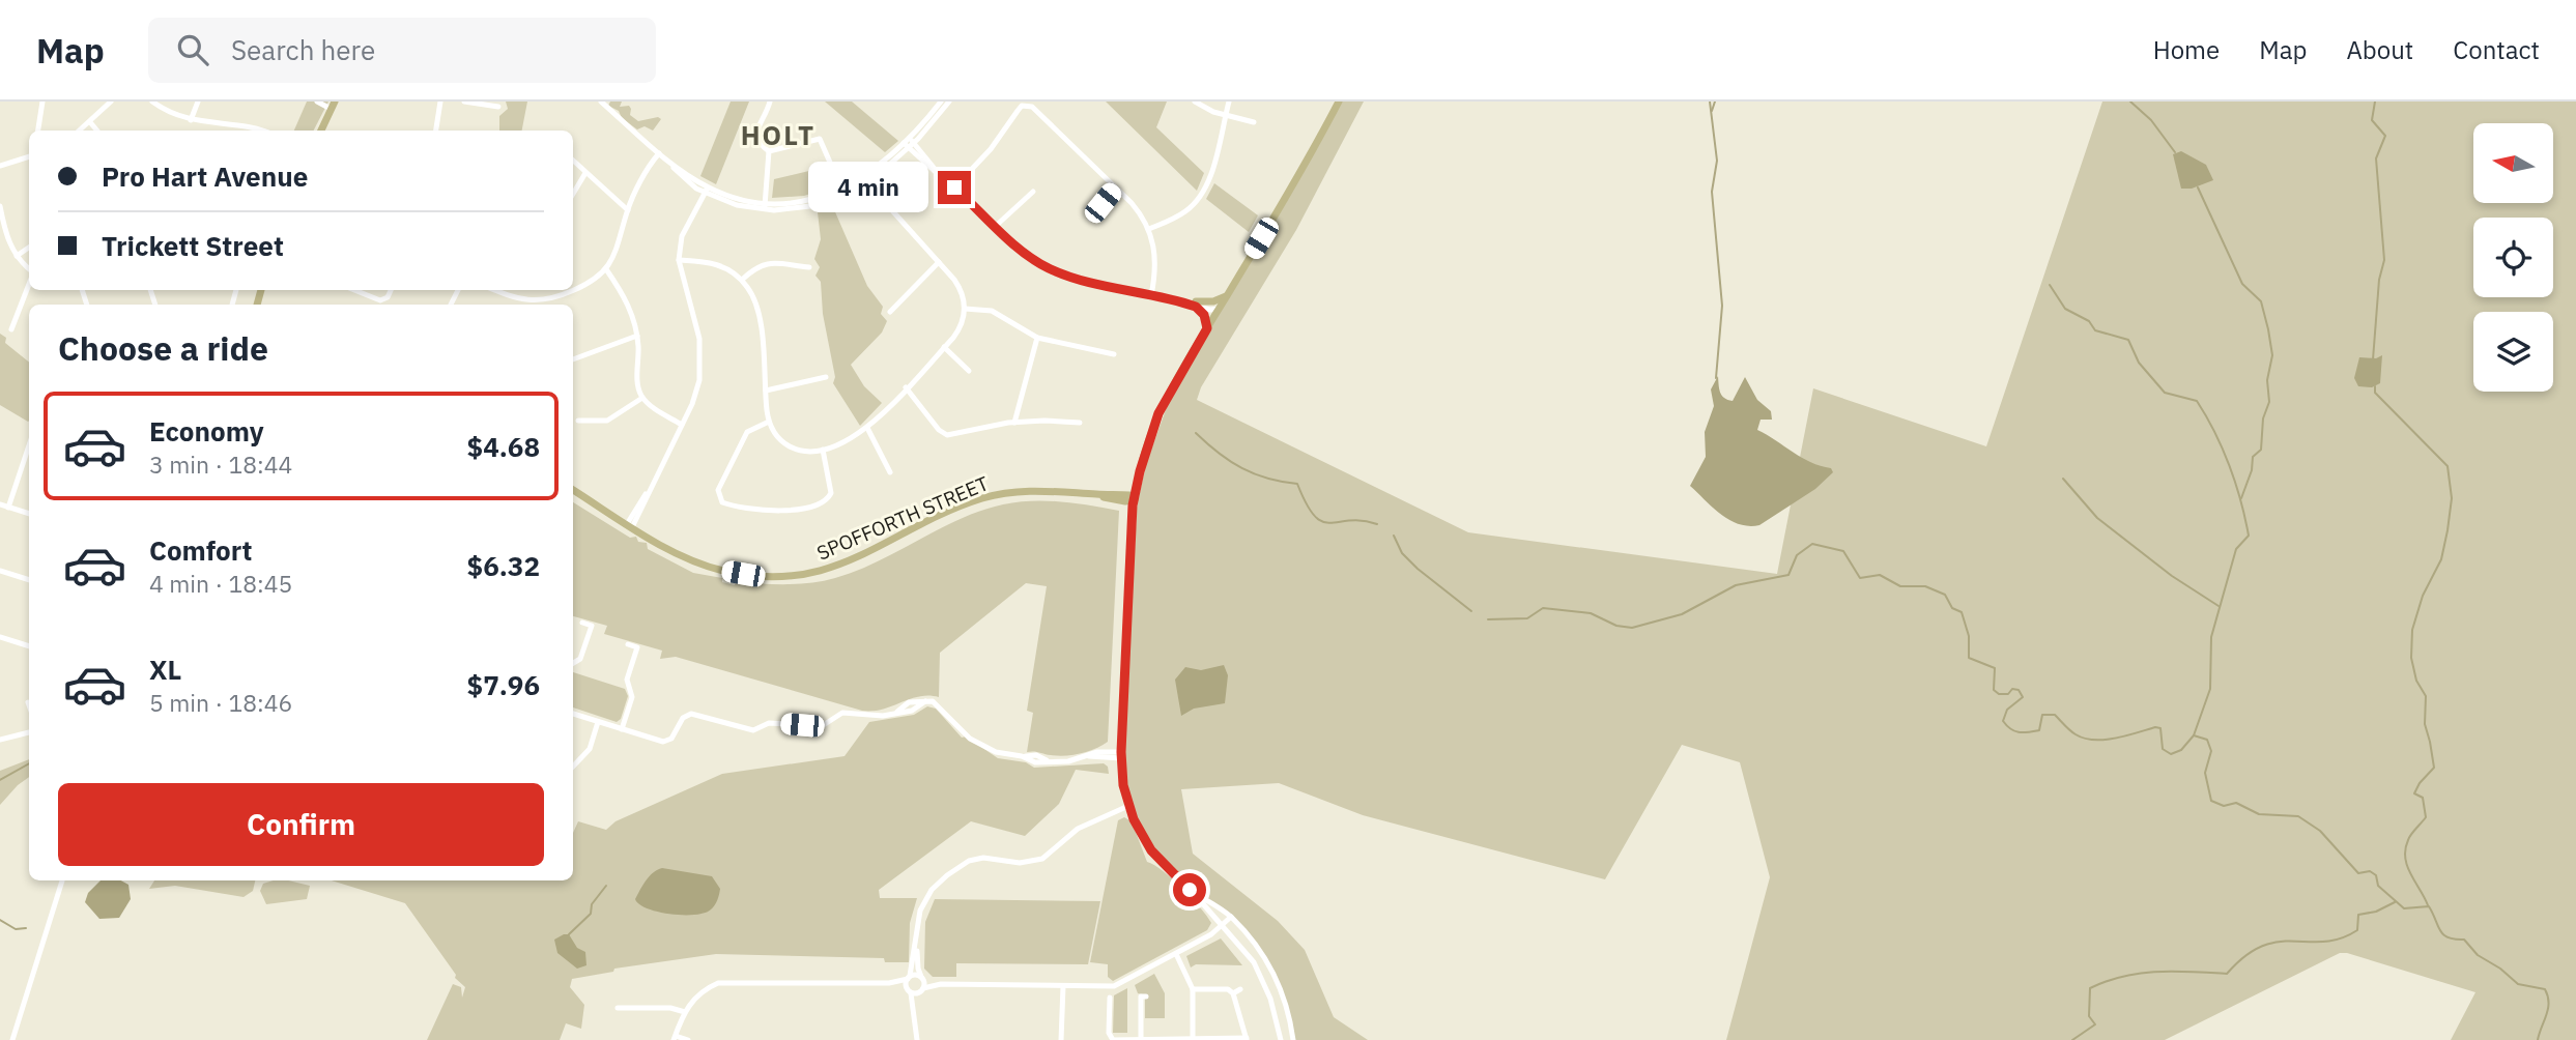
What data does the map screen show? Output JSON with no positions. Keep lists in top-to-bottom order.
{
  "streets": {
    "main road": ["SPOFFORTH STREET"]
  },
  "districts": ["HOLT"],
  "north": "left",
  "page": {
    "header": "Map",
    "search": "Search here",
    "nav": [
      "Home",
      "Map",
      "About",
      "Contact"
    ],
    "banner": ["Pro Hart Avenue", "Trickett Street"],
    "bubble": "4 min",
    "heading": "Choose a ride",
    "list": [
      {
        "name": "Economy",
        "note": "3 min · 18:44",
        "value": "$4.68"
      },
      {
        "name": "Comfort",
        "note": "4 min · 18:45",
        "value": "$6.32"
      },
      {
        "name": "XL",
        "note": "5 min · 18:46",
        "value": "$7.96"
      }
    ],
    "buttons": "Confirm"
  }
}
